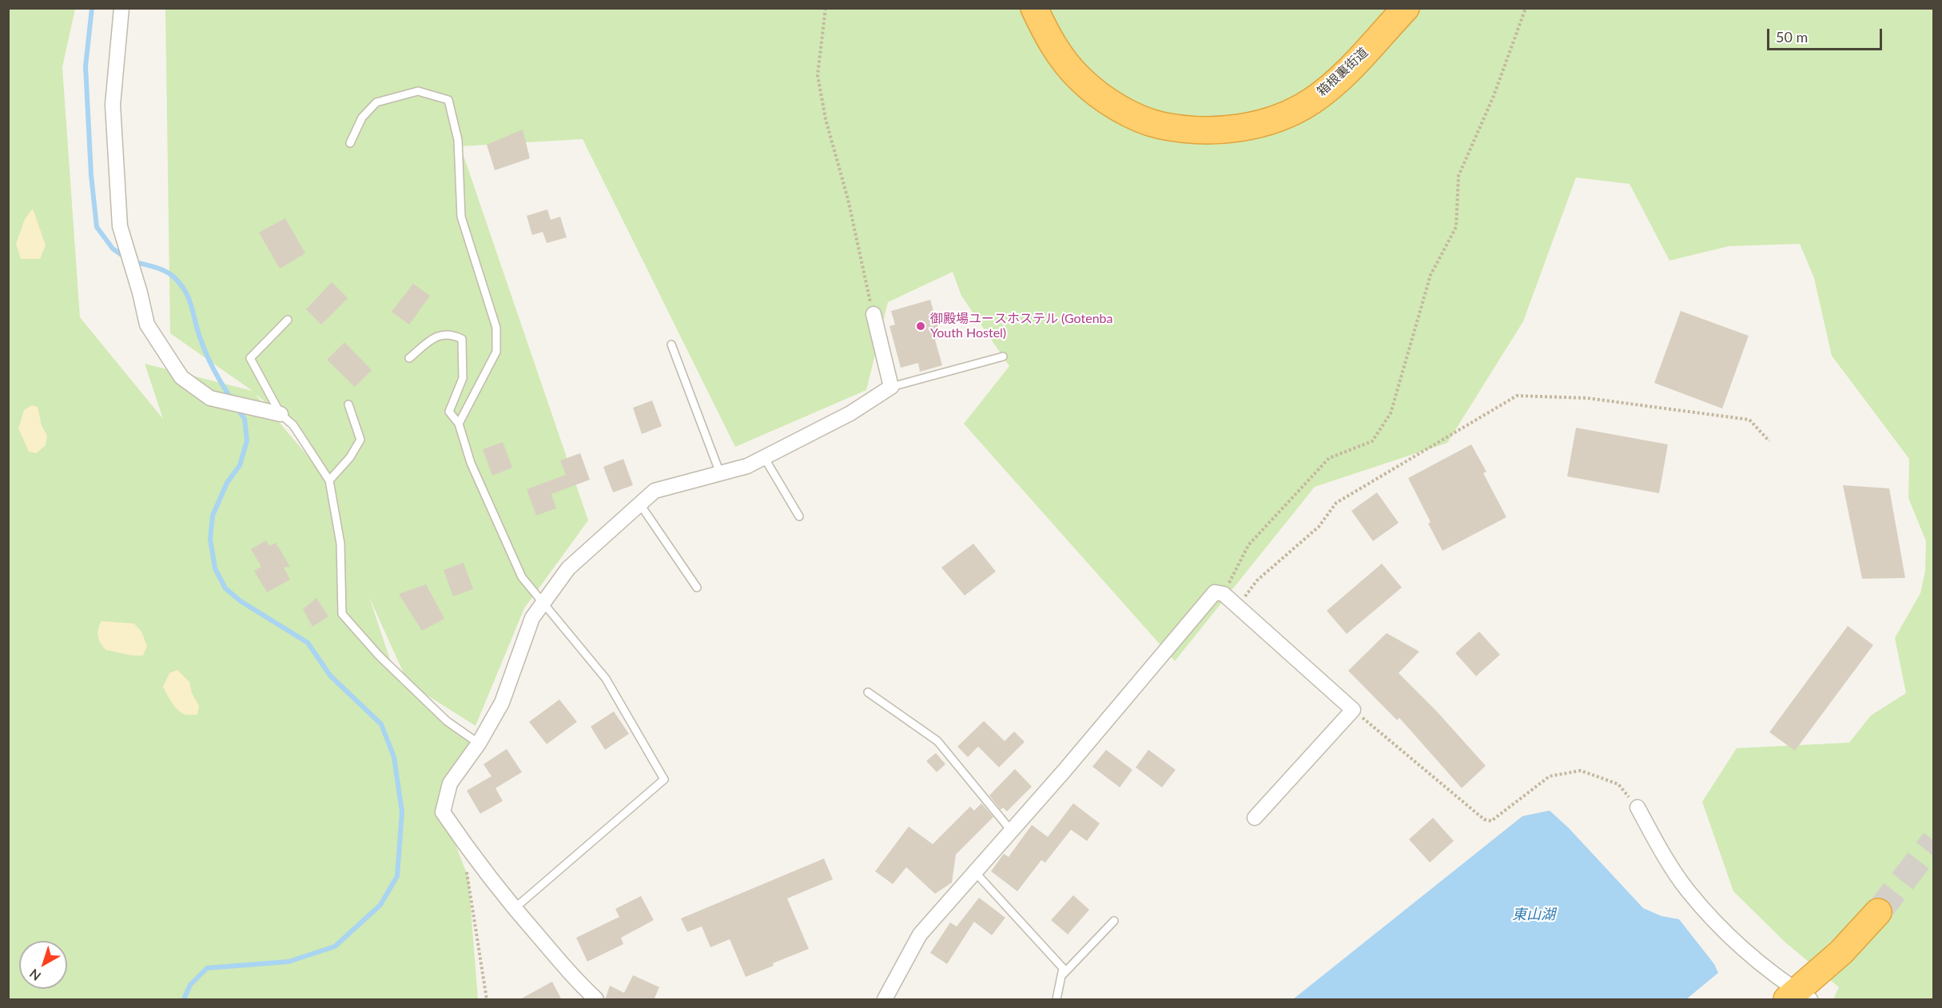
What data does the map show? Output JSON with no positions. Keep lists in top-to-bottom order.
{
  "streets": {
    "highway": ["箱根裏街道"]
  },
  "water": ["東山湖"],
  "places": ["御殿場ユースホステル (Gotenba Youth Hostel)"],
  "scale_bar": "50 m",
  "north": "bottom left"
}
